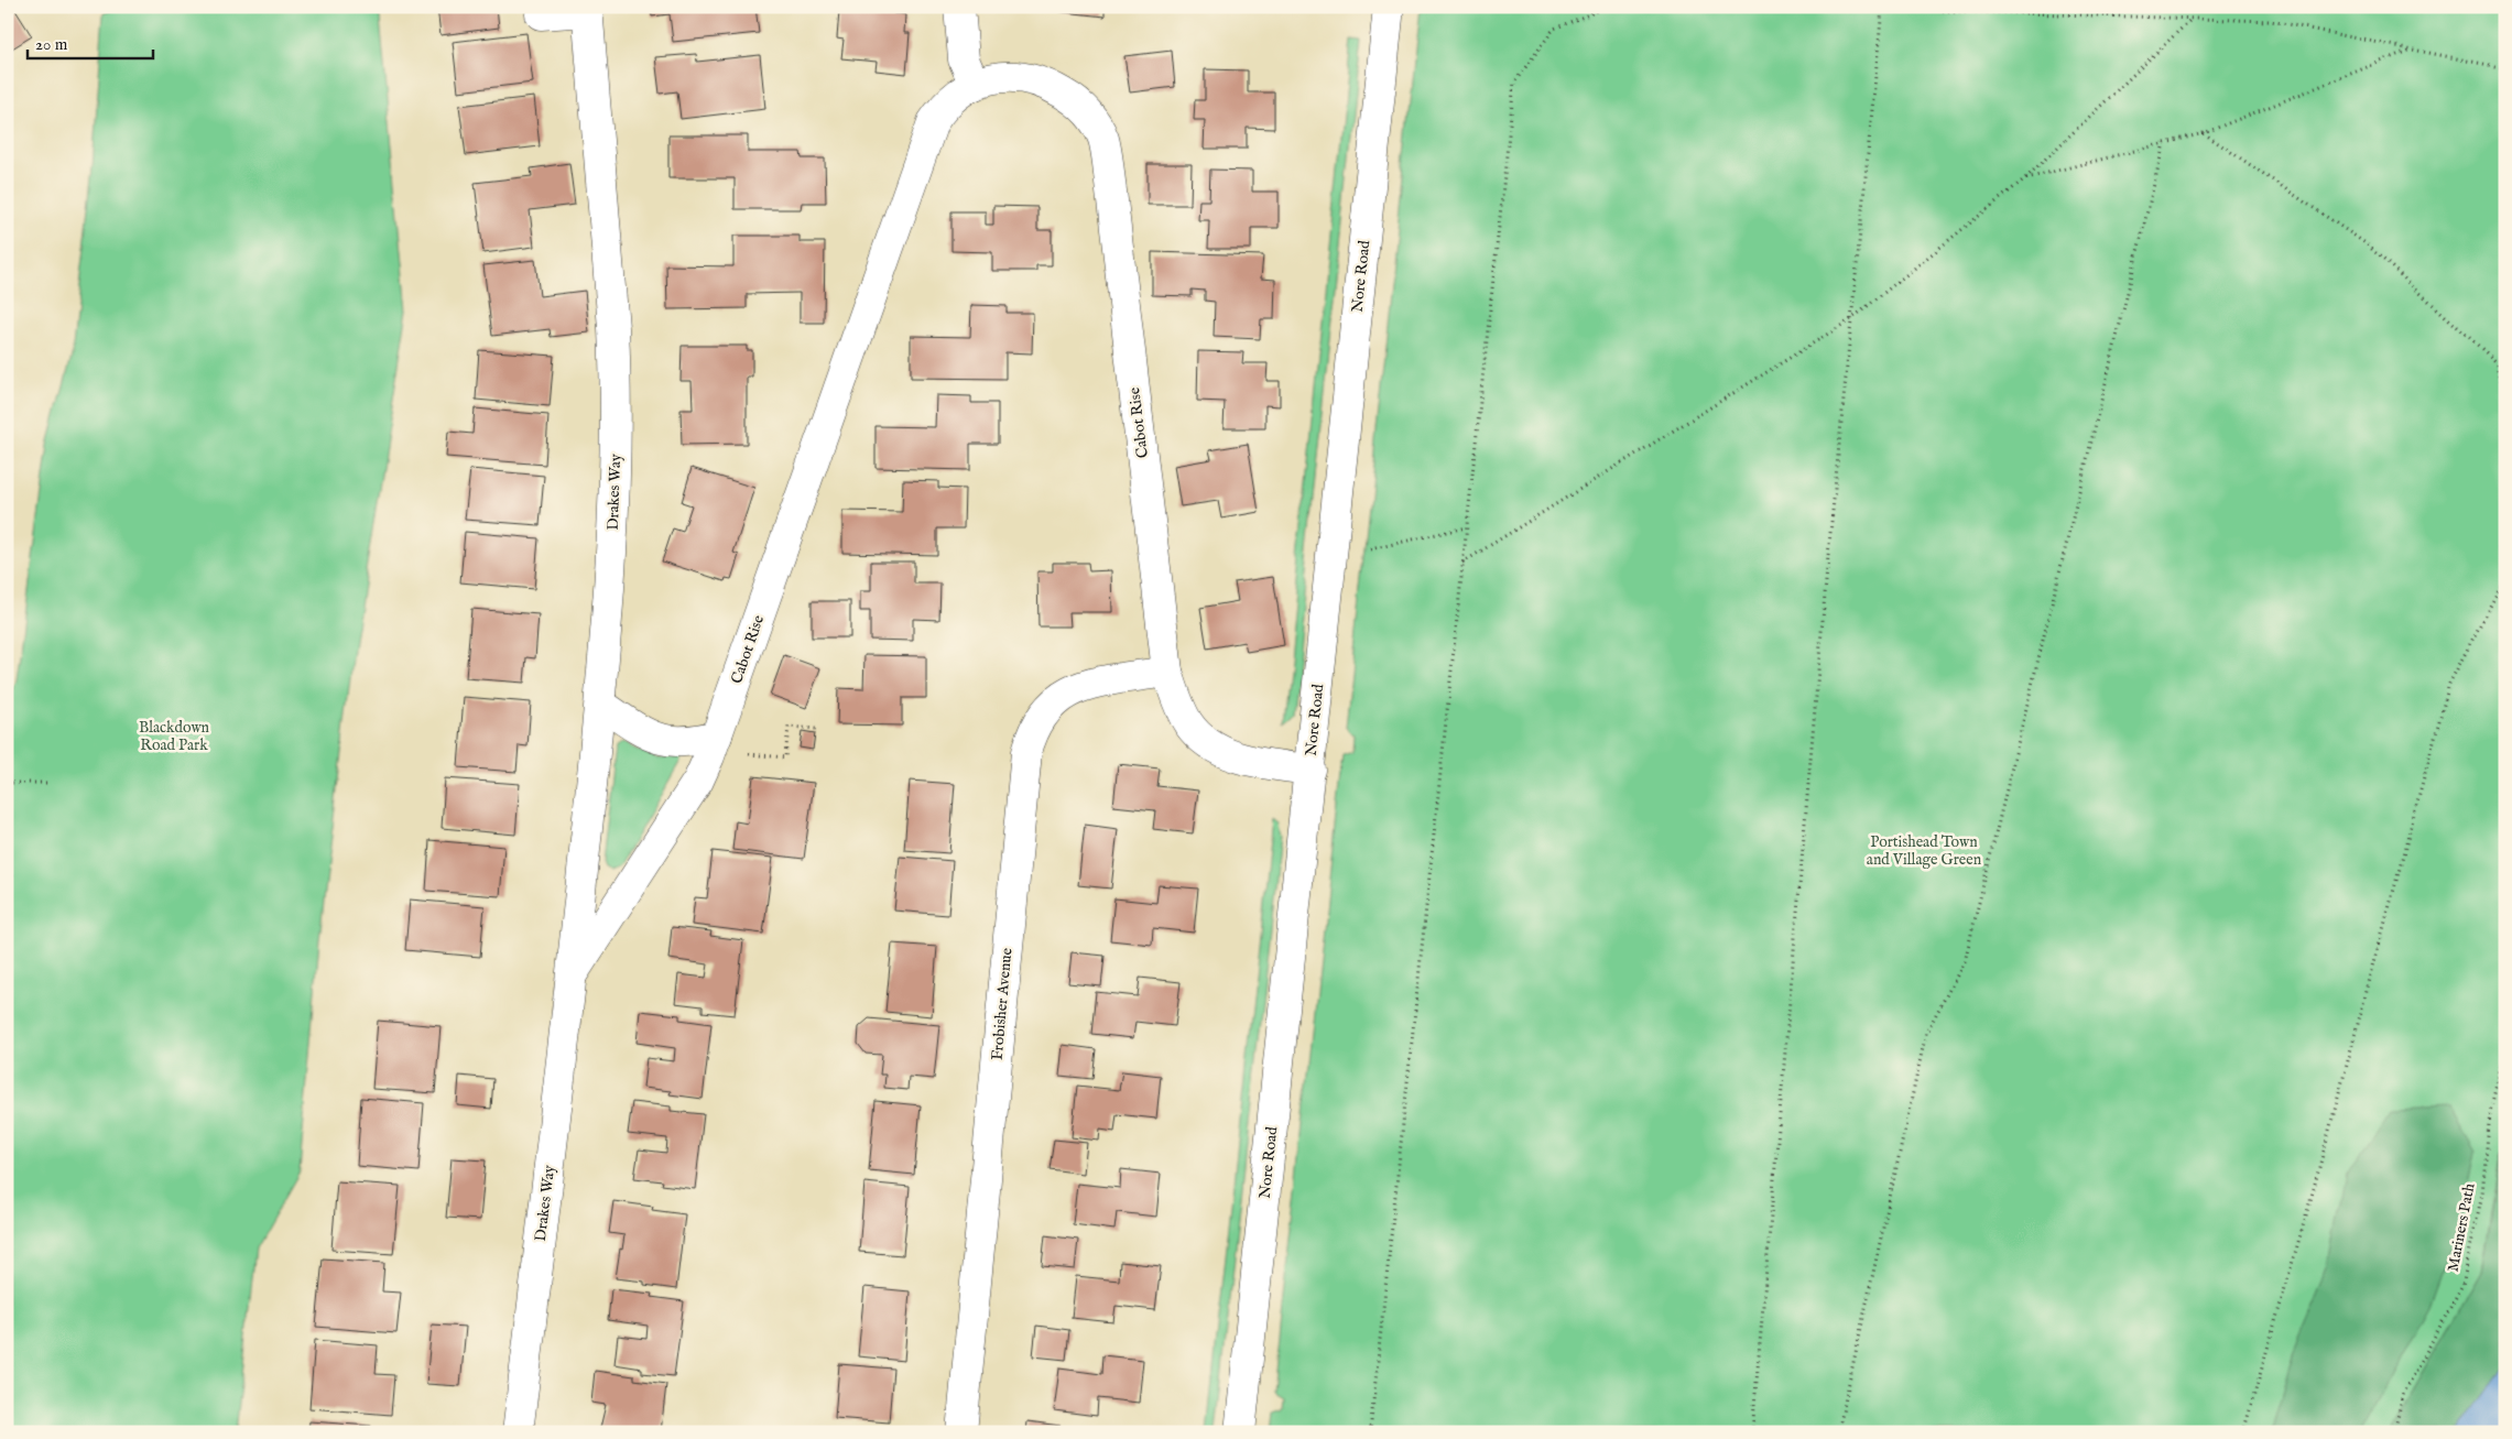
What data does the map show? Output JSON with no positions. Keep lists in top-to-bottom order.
{
  "streets": {
    "street": [
      "Nore Road",
      "Cabot Rise",
      "Drakes Way",
      "Frobisher Avenue"
    ],
    "path": ["Mariners Path"]
  },
  "crossings": [
    ["Nore Road", "Cabot Rise"],
    ["Cabot Rise", "Drakes Way"],
    ["Cabot Rise", "Frobisher Avenue"]
  ],
  "parks": ["Blackdown Road Park", "Portishead Town and Village Green"],
  "scale_bar": "20 m"
}
